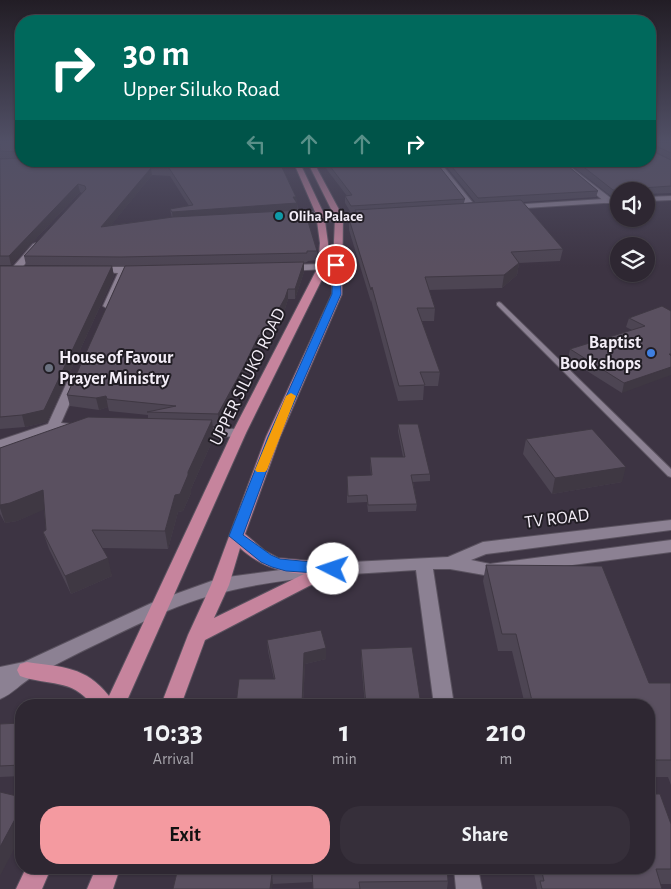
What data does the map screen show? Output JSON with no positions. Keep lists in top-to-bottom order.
{
  "streets": {
    "main road": ["UPPER SILUKO ROAD"],
    "street": ["TV ROAD"]
  },
  "crossings": [
    ["UPPER SILUKO ROAD", "TV ROAD"]
  ],
  "places": ["Oliha Palace", "Baptist Book shops", "House of Favour Prayer Ministry"],
  "page": {
    "turn": ["30 m", "Upper Siluko Road"],
    "eta": [
      "10:33",
      "Arrival",
      "1",
      "min",
      "210",
      "m"
    ],
    "buttons": ["Exit", "Share"]
  }
}
